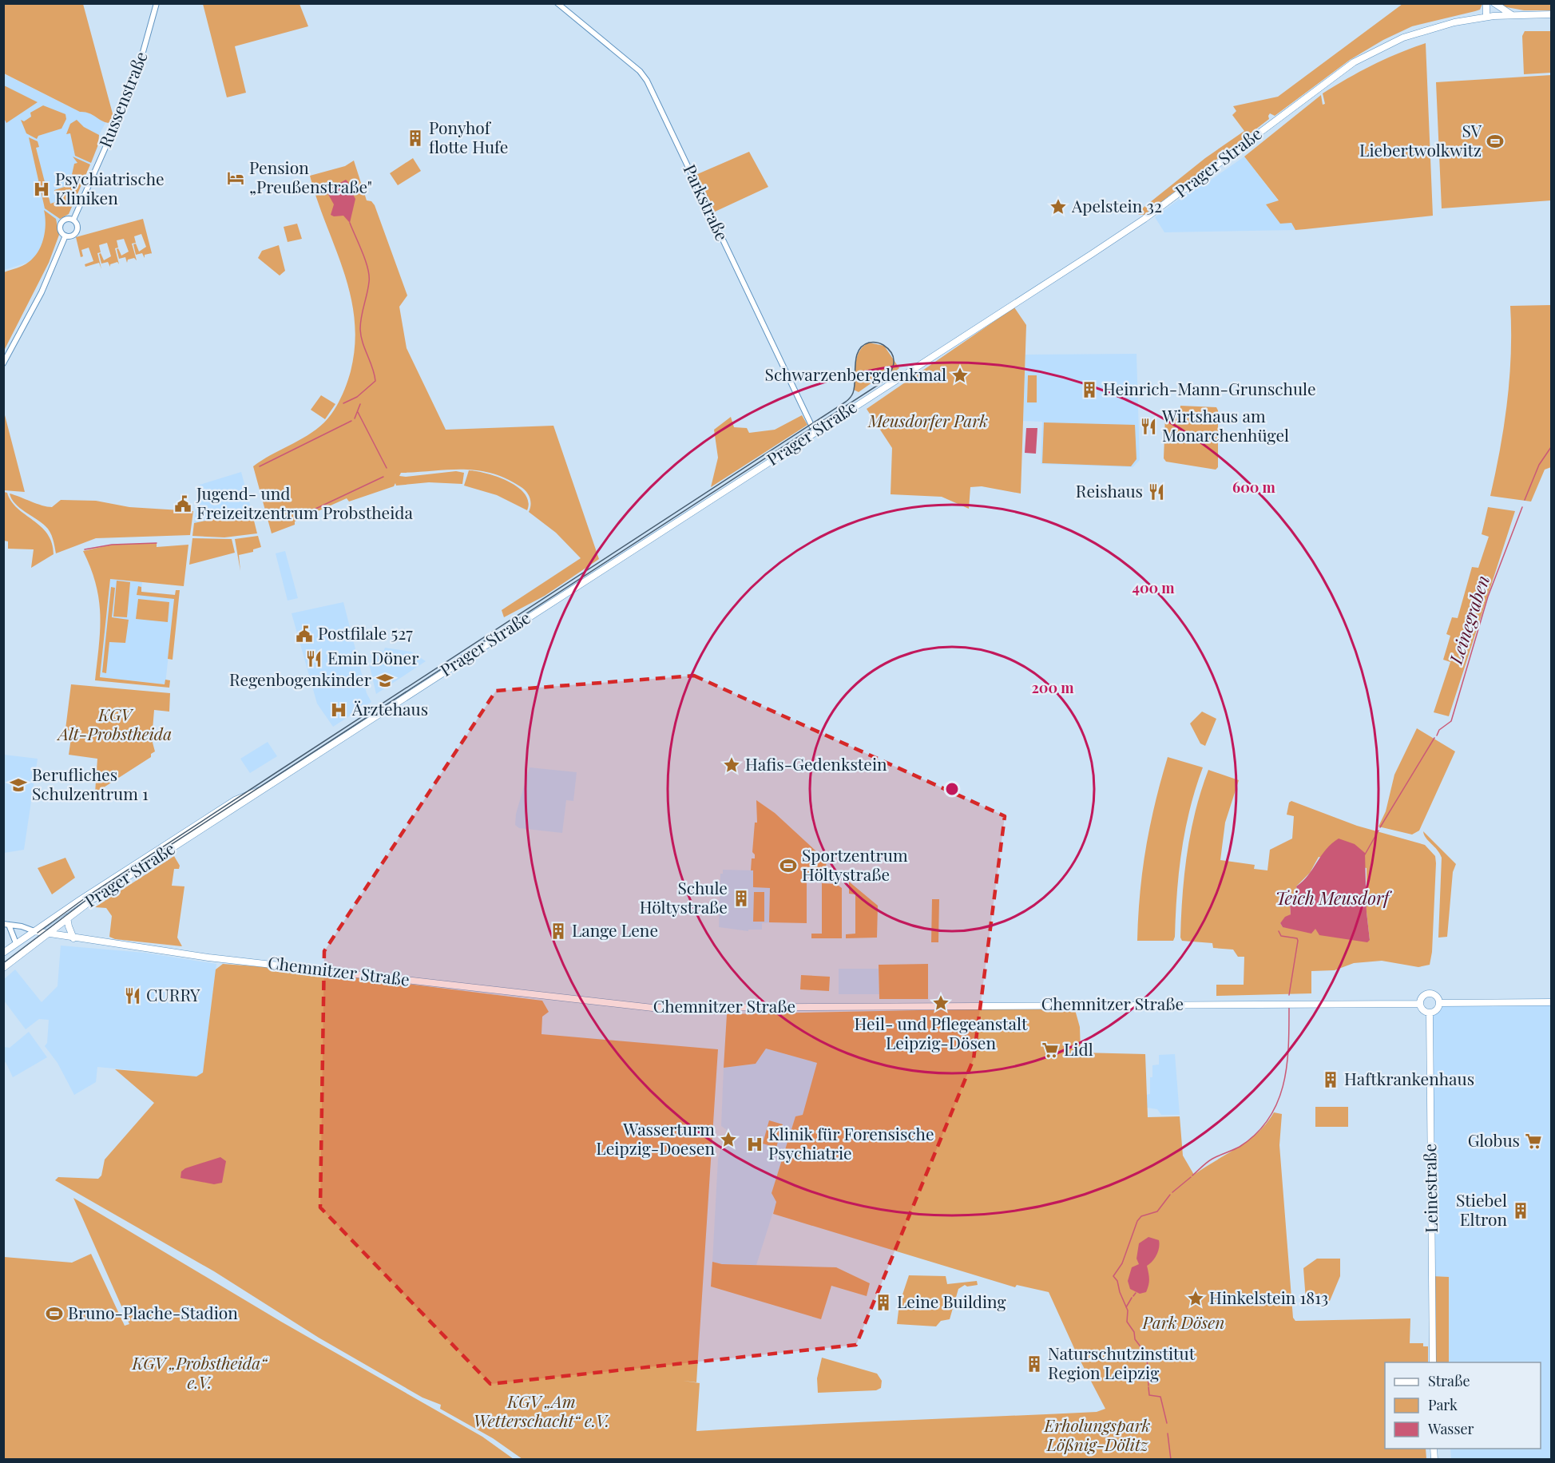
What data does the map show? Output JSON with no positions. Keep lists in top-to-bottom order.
{
  "streets": {
    "main road": ["Prager Straße", "Chemnitzer Straße", "Leinestraße"],
    "street": ["Russenstraße", "Parkstraße"]
  },
  "crossings": [
    ["Prager Straße", "Parkstraße"],
    ["Prager Straße", "Chemnitzer Straße"],
    ["Chemnitzer Straße", "Leinestraße"]
  ],
  "water": ["Leinegraben", "Teich Meusdorf"],
  "parks": [
    "Meusdorfer Park",
    "KGV Alt-Probstheida",
    "Park Dösen",
    "KGV „Probstheida“ e.V.",
    "KGV „Am Wetterschacht“ e.V.",
    "Erholungspark Lößnig-Dölitz"
  ],
  "places": {
    "building": [
      "Ponyhof flotte Hufe",
      "Heinrich-Mann-Grunschule",
      "Schule Höltystraße",
      "Lange Lene",
      "Haftkrankenhaus",
      "Stiebel Eltron",
      "Leine Building",
      "Naturschutzinstitut Region Leipzig"
    ],
    "sports": ["SV Liebertwolkwitz", "Sportzentrum Höltystraße", "Bruno-Plache-Stadion"],
    "hotel": ["Pension „Preußenstraße\""],
    "hospital": ["Psychiatrische Kliniken", "Ärztehaus", "Klinik für Forensische Psychiatrie"],
    "place": [
      "Apelstein 32",
      "Schwarzenbergdenkmal",
      "Hafis-Gedenkstein",
      "Heil- und Pflegeanstalt Leipzig-Dösen",
      "Wasserturm Leipzig-Doesen",
      "Hinkelstein 1813"
    ],
    "restaurant": [
      "Wirtshaus am Monarchenhügel",
      "Reishaus",
      "Emin Döner",
      "CURRY"
    ],
    "public building": ["Jugend- und Freizeitzentrum Probstheida", "Postfilale 527"],
    "school or university": ["Regenbogenkinder", "Berufliches Schulzentrum 1"],
    "supermarket": ["Lidl", "Globus"]
  },
  "legend": ["Straße", "Park", "Wasser"],
  "rings": ["600 m", "400 m", "200 m"]
}
